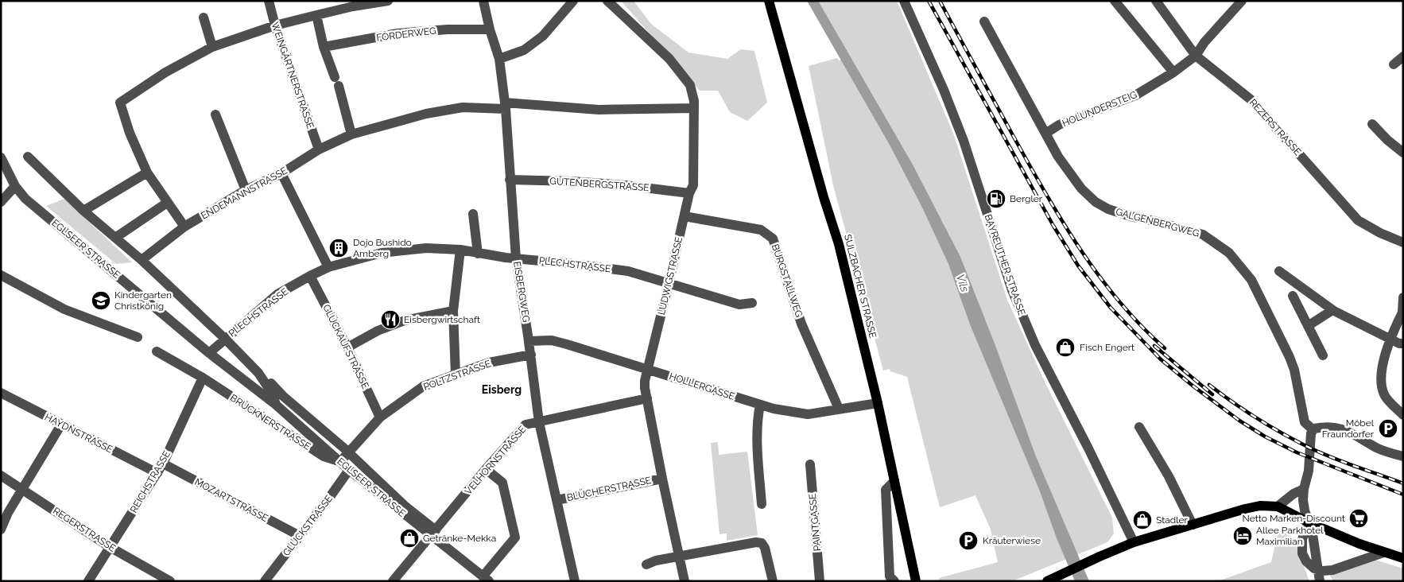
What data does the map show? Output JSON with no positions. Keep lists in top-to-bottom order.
{
  "streets": {
    "main road": ["SULZBACHER STRASSE"],
    "street": [
      "FÖRDERWEG",
      "WEINGÄRTNERSTRASSE",
      "HOLUNDERSTEIG",
      "REZERSTRASSE",
      "GUTENBERGSTRASSE",
      "ENDEMANNSTRASSE",
      "GALGENBERGWEG",
      "EGLSEER STRASSE",
      "PLECHSTRASSE",
      "BAYREUTHER STRASSE",
      "LUDWIGSTRASSE",
      "BURGSTALLWEG",
      "EISBERGWEG",
      "GLÜCKAUFSTRASSE",
      "POLTZSTRASSE",
      "HOLLERGASSE",
      "BRUCKNERSTRASSE",
      "HAYDNSTRASSE",
      "VELHORNSTRASSE",
      "REICHSTRASSE",
      "BLÜCHERSTRASSE",
      "MOZARTSTRASSE",
      "PAINTGASSE",
      "GLUCKSTRASSE",
      "REGERSTRASSE"
    ]
  },
  "crossings": [
    ["FÖRDERWEG", "EISBERGWEG"],
    ["WEINGÄRTNERSTRASSE", "ENDEMANNSTRASSE"],
    ["HOLUNDERSTEIG", "REZERSTRASSE"],
    ["HOLUNDERSTEIG", "GALGENBERGWEG"],
    ["GUTENBERGSTRASSE", "LUDWIGSTRASSE"],
    ["GUTENBERGSTRASSE", "EISBERGWEG"],
    ["ENDEMANNSTRASSE", "EGLSEER STRASSE"],
    ["ENDEMANNSTRASSE", "LUDWIGSTRASSE"],
    ["ENDEMANNSTRASSE", "EISBERGWEG"],
    ["EGLSEER STRASSE", "PLECHSTRASSE"],
    ["EGLSEER STRASSE", "POLTZSTRASSE"],
    ["EGLSEER STRASSE", "BRUCKNERSTRASSE"],
    ["EGLSEER STRASSE", "VELHORNSTRASSE"],
    ["EGLSEER STRASSE", "GLUCKSTRASSE"],
    ["PLECHSTRASSE", "LUDWIGSTRASSE"],
    ["PLECHSTRASSE", "EISBERGWEG"],
    ["PLECHSTRASSE", "GLÜCKAUFSTRASSE"],
    ["LUDWIGSTRASSE", "BURGSTALLWEG"],
    ["LUDWIGSTRASSE", "HOLLERGASSE"],
    ["LUDWIGSTRASSE", "VELHORNSTRASSE"],
    ["LUDWIGSTRASSE", "BLÜCHERSTRASSE"],
    ["BURGSTALLWEG", "HOLLERGASSE"],
    ["SULZBACHER STRASSE", "HOLLERGASSE"],
    ["EISBERGWEG", "POLTZSTRASSE"],
    ["EISBERGWEG", "HOLLERGASSE"],
    ["EISBERGWEG", "VELHORNSTRASSE"],
    ["EISBERGWEG", "BLÜCHERSTRASSE"],
    ["GLÜCKAUFSTRASSE", "POLTZSTRASSE"],
    ["POLTZSTRASSE", "BRUCKNERSTRASSE"],
    ["BRUCKNERSTRASSE", "REICHSTRASSE"],
    ["HAYDNSTRASSE", "REICHSTRASSE"],
    ["REICHSTRASSE", "MOZARTSTRASSE"],
    ["REICHSTRASSE", "REGERSTRASSE"],
    ["MOZARTSTRASSE", "GLUCKSTRASSE"]
  ],
  "districts": ["Eisberg"],
  "water": ["Vils"],
  "places": {
    "fuel station": ["Bergler"],
    "building": ["Dojo Bushido Amberg"],
    "school or university": ["Kindergarten Christkönig"],
    "restaurant": ["Eisbergwirtschaft"],
    "shop": ["Fisch Engert", "Stadler", "Getränke-Mekka"],
    "parking": ["Möbel Fraundorfer", "Kräuterwiese"],
    "supermarket": ["Netto Marken-Discount"],
    "hotel": ["Allee Parkhotel Maximilian"]
  }
}
